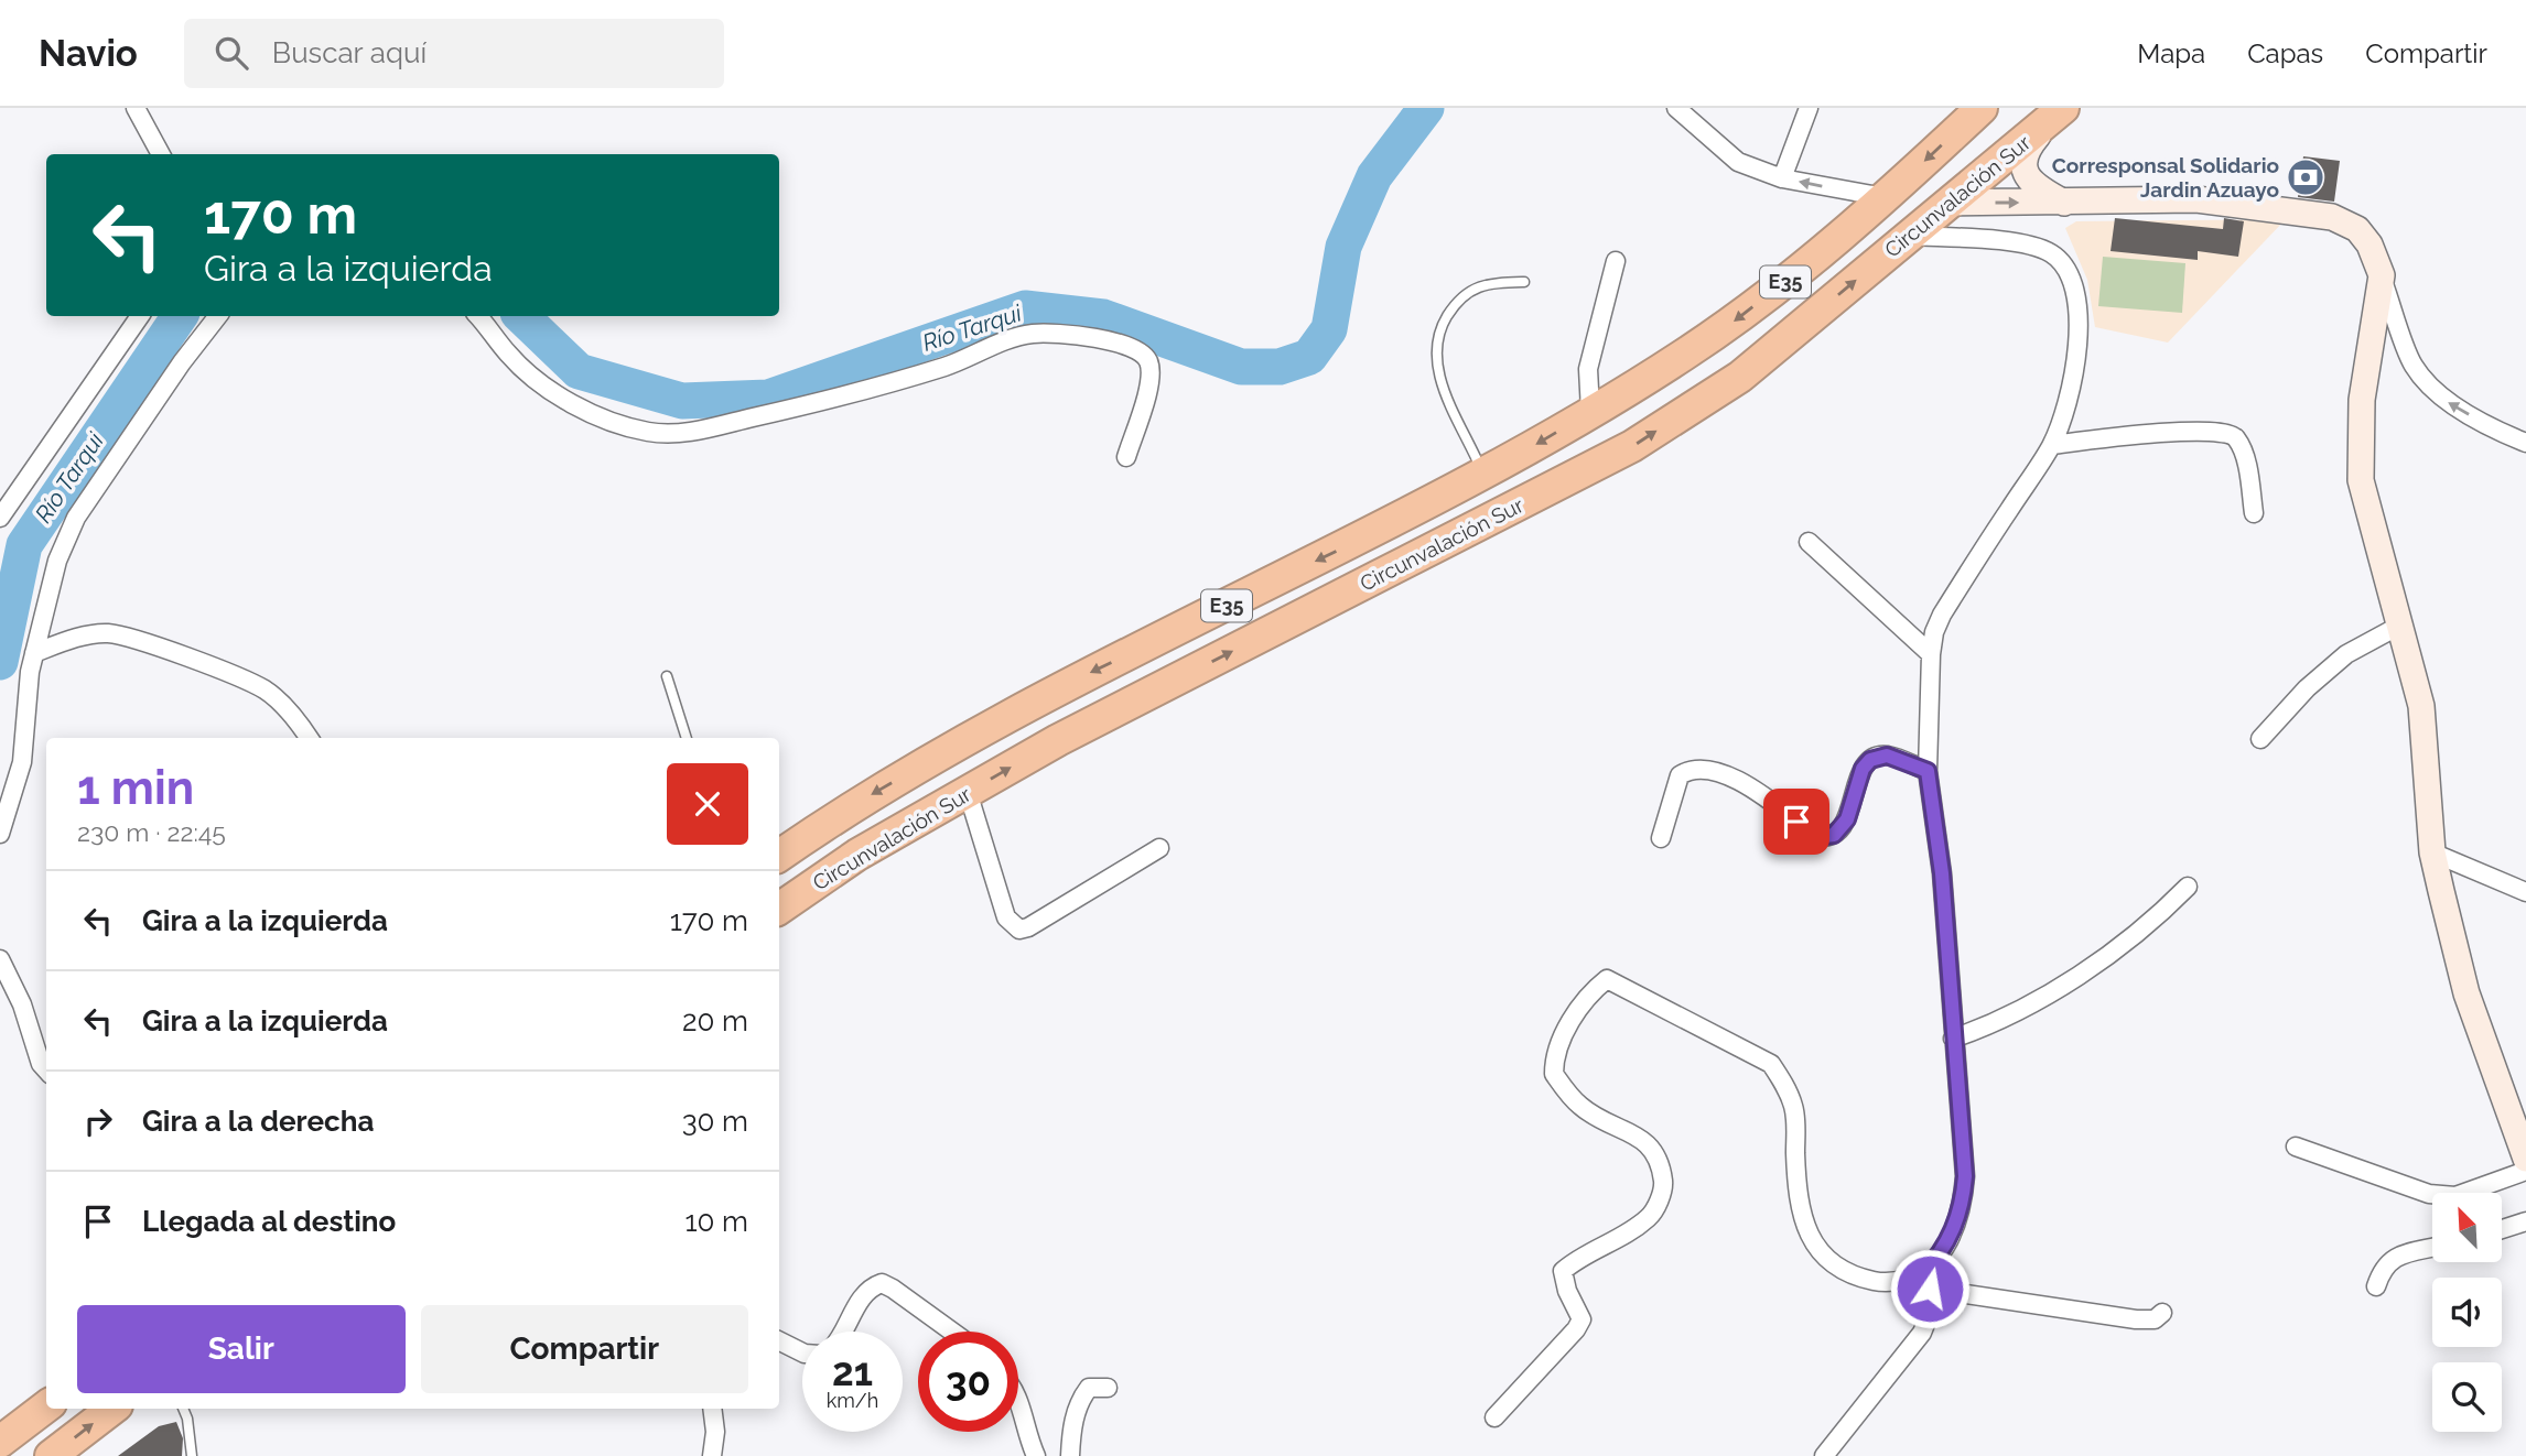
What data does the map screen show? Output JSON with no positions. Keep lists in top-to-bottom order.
{
  "streets": {
    "highway": ["Circunvalación Sur", "E35"]
  },
  "water": ["Río Tarqui"],
  "places": {
    "bank": ["Corresponsal Solidario Jardin Azuayo"]
  },
  "north": "top left",
  "page": {
    "header": "Navio",
    "search": "Buscar aquí",
    "nav": ["Mapa", "Capas", "Compartir"],
    "turn": ["170 m", "Gira a la izquierda"],
    "heading": ["1 min", "230 m · 22:45"],
    "list": [
      {
        "name": "Gira a la izquierda",
        "value": "170 m"
      },
      {
        "name": "Gira a la izquierda",
        "value": "20 m"
      },
      {
        "name": "Gira a la derecha",
        "value": "30 m"
      },
      {
        "name": "Llegada al destino",
        "value": "10 m"
      }
    ],
    "buttons": ["Salir", "Compartir"],
    "speed": "21 km/h",
    "limit": "30"
  }
}
